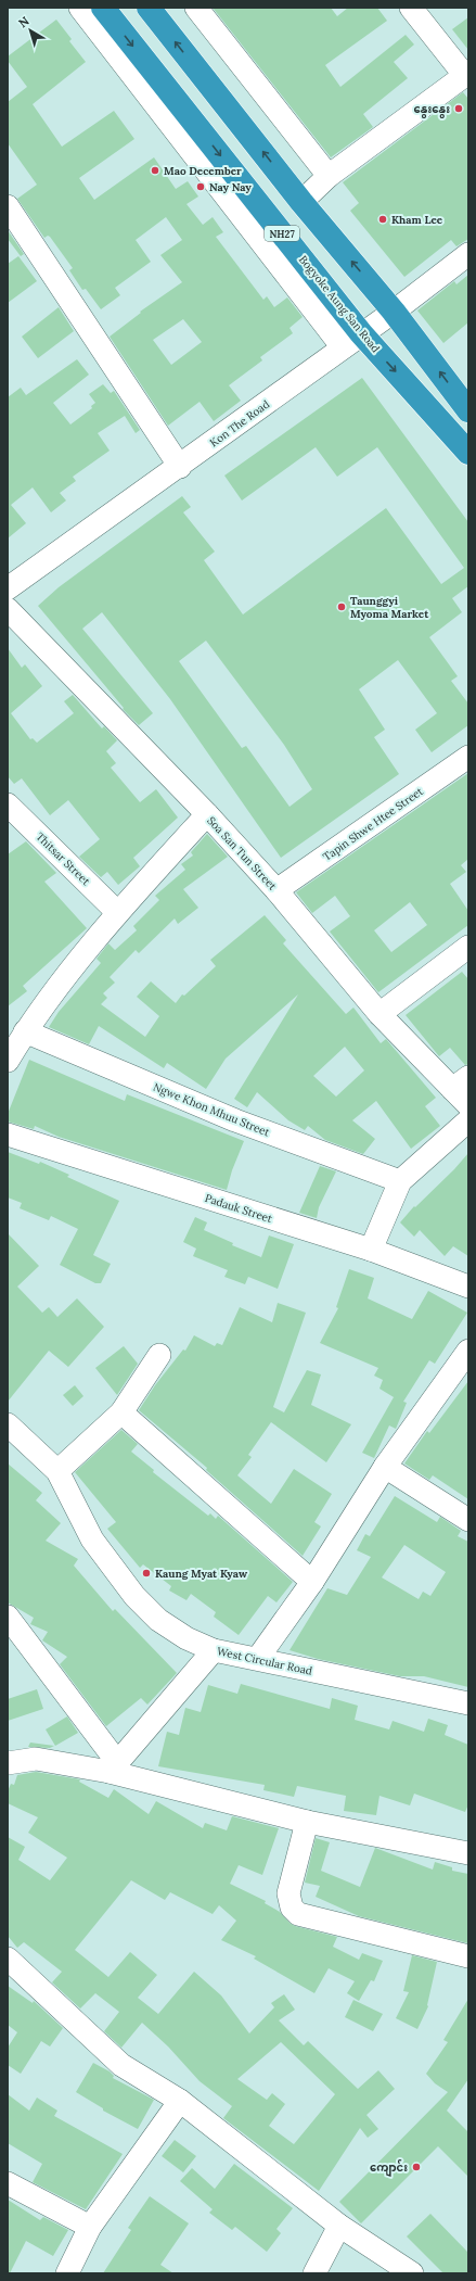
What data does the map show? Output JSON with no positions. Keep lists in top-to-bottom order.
{
  "streets": {
    "highway": ["NH27", "Bogyoke Aung San Road"],
    "street": [
      "Kon The Road",
      "Tapin Shwe Htee Street",
      "Soa San Tun Street",
      "Thitsar Street",
      "Ngwe Khon Mhuu Street",
      "Padauk Street",
      "West Circular Road"
    ]
  },
  "crossings": [
    ["Bogyoke Aung San Road", "Kon The Road"],
    ["Tapin Shwe Htee Street", "Soa San Tun Street"]
  ],
  "places": [
    "နွေးနွေး",
    "Mao December",
    "Nay Nay",
    "Kham Lee",
    "Taunggyi Myoma Market",
    "Kaung Myat Kyaw",
    "ကျောင်း"
  ],
  "north": "top left"
}
